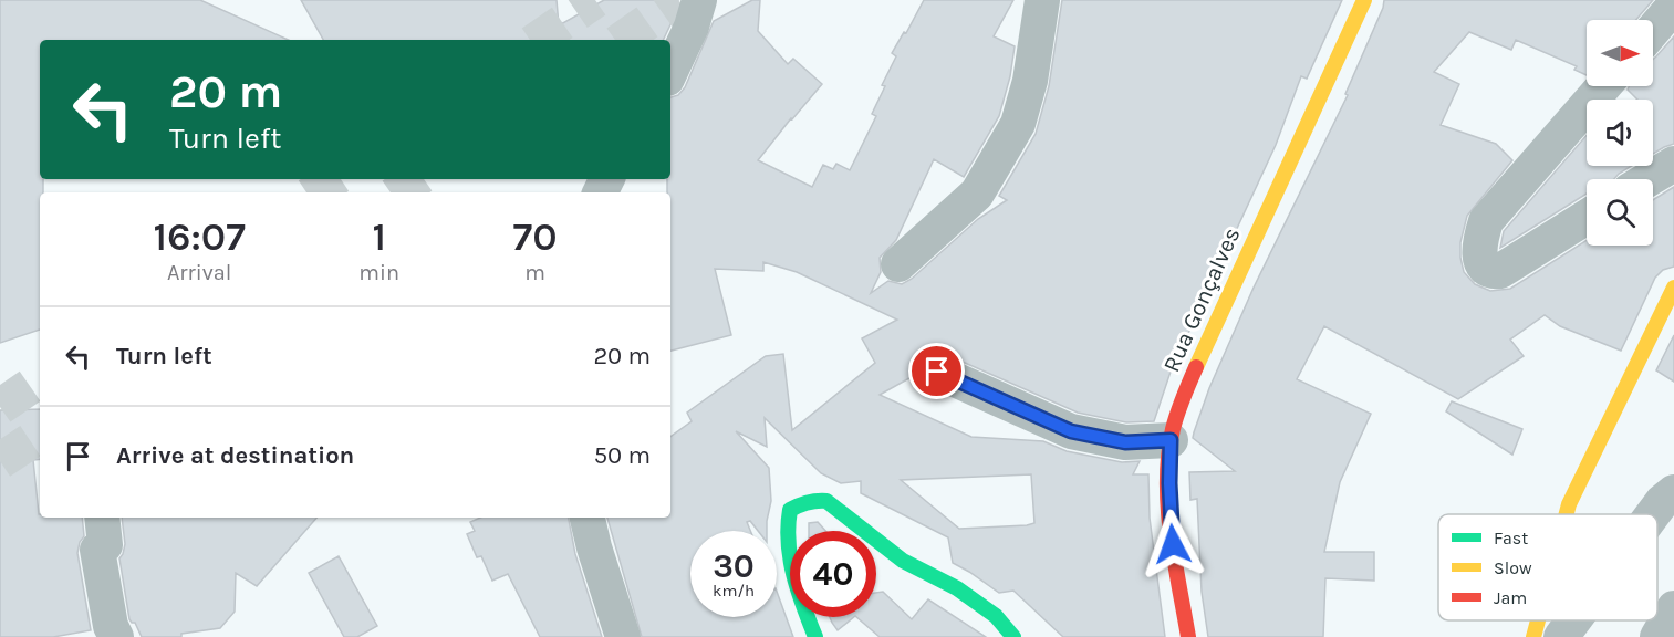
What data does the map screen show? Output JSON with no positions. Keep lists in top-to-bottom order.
{
  "streets": {
    "street": ["Rua Gonçalves"]
  },
  "legend": ["Fast", "Slow", "Jam"],
  "north": "right",
  "page": {
    "turn": ["20 m", "Turn left"],
    "eta": [
      "16:07",
      "Arrival",
      "1",
      "min",
      "70",
      "m"
    ],
    "list": [
      {
        "name": "Turn left",
        "value": "20 m"
      },
      {
        "name": "Arrive at destination",
        "value": "50 m"
      }
    ],
    "speed": "30 km/h",
    "limit": "40"
  }
}
